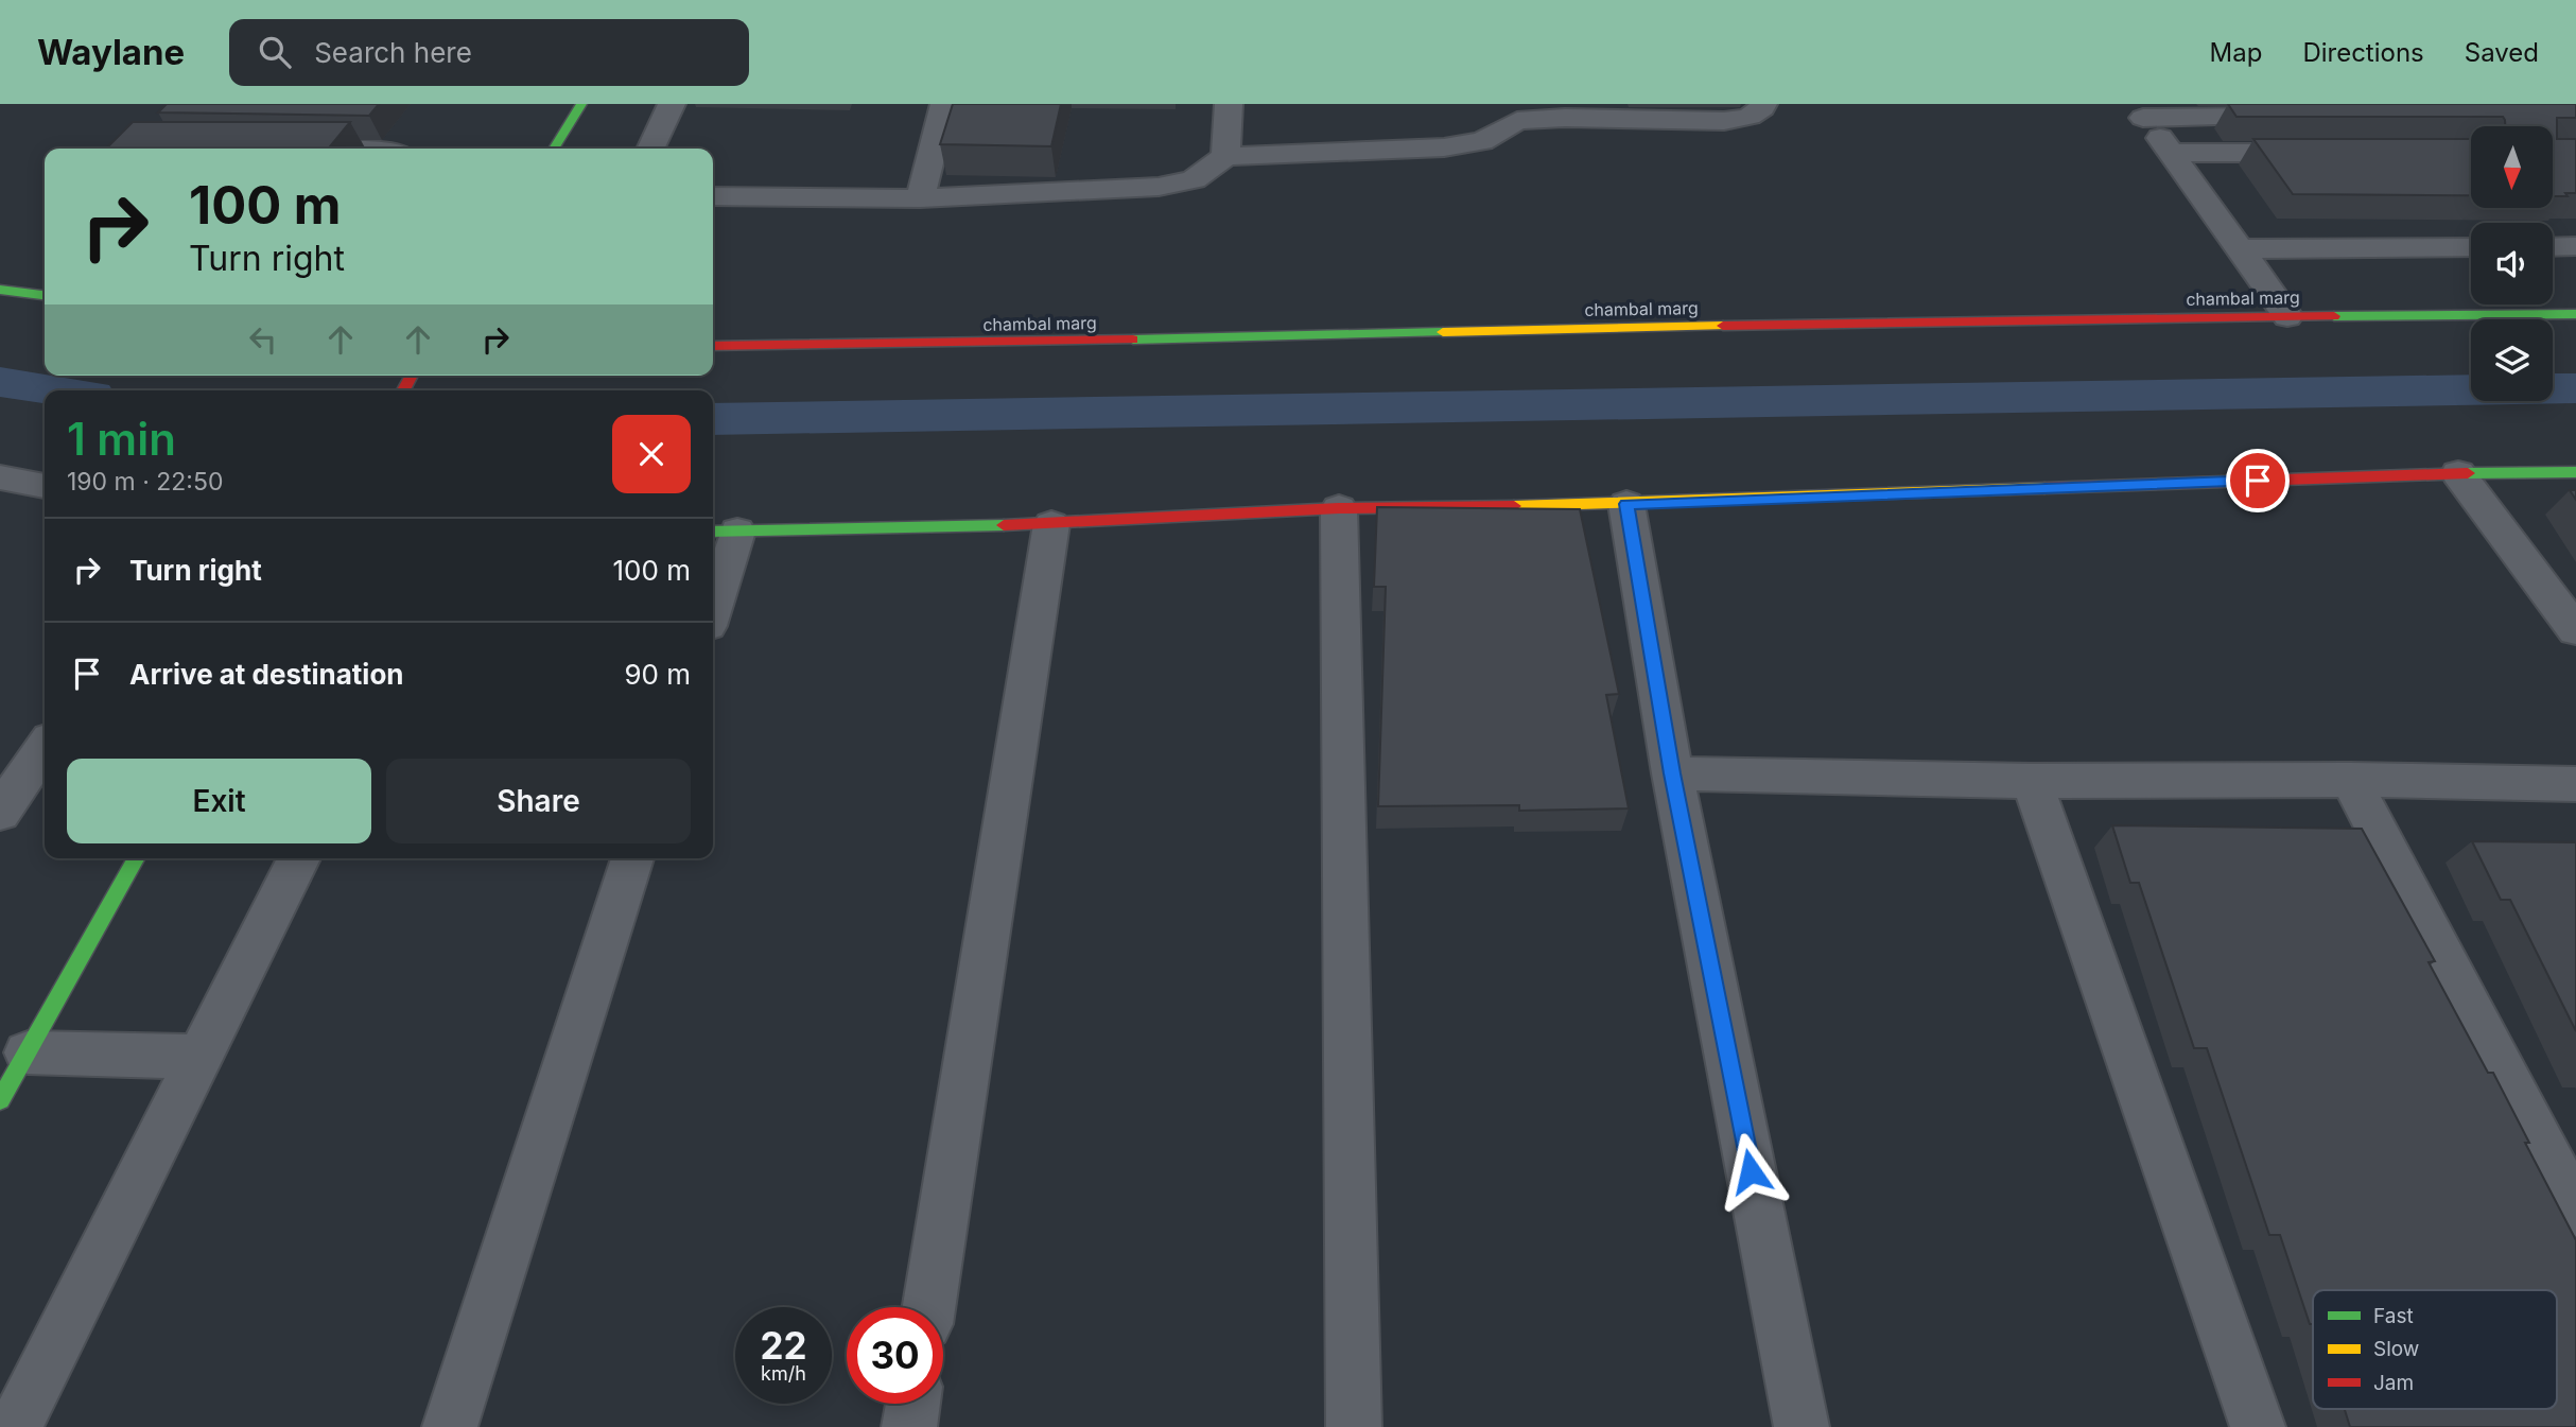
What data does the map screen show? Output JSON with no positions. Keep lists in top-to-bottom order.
{
  "streets": {
    "street": ["chambal marg"]
  },
  "legend": ["Fast", "Slow", "Jam"],
  "north": "bottom",
  "page": {
    "header": "Waylane",
    "search": "Search here",
    "nav": ["Map", "Directions", "Saved"],
    "turn": ["100 m", "Turn right"],
    "heading": ["1 min", "190 m · 22:50"],
    "list": [
      {
        "name": "Turn right",
        "value": "100 m"
      },
      {
        "name": "Arrive at destination",
        "value": "90 m"
      }
    ],
    "buttons": ["Exit", "Share"],
    "speed": "22 km/h",
    "limit": "30"
  }
}
